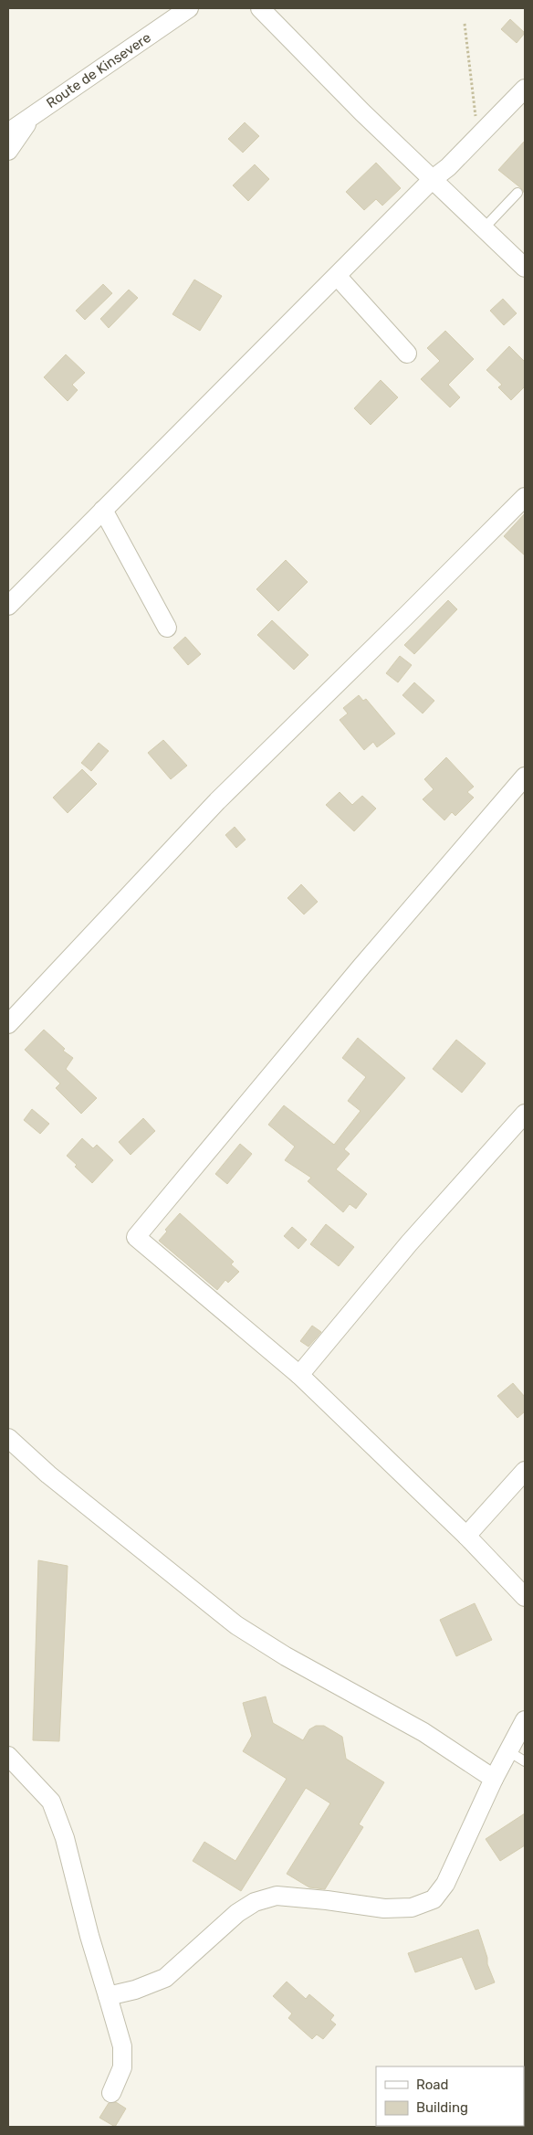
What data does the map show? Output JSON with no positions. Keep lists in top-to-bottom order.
{
  "streets": {
    "street": ["Route de Kinsevere"]
  },
  "legend": ["Road", "Building"]
}
